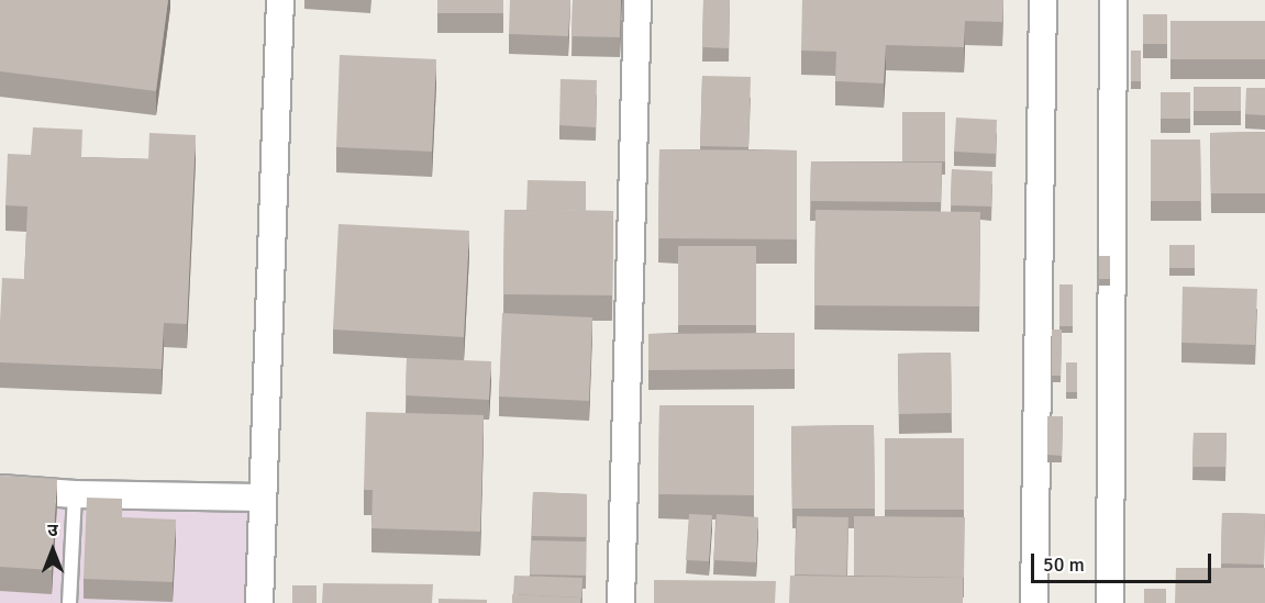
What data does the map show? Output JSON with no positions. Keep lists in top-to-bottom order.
{
  "scale_bar": "50 m",
  "north": "top"
}
